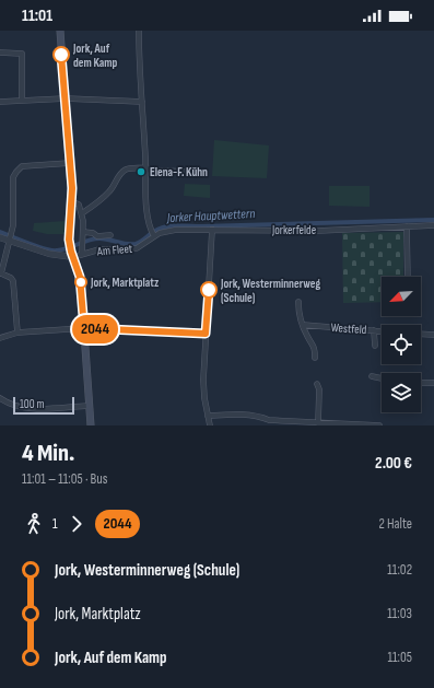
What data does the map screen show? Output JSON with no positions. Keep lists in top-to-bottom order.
{
  "streets": {
    "street": ["Jorkerfelde", "Am Fleet", "Westfeld"]
  },
  "crossings": [
    ["Jorkerfelde", "Am Fleet"]
  ],
  "water": ["Jorker Hauptwettern"],
  "places": [
    "Jork, Auf dem Kamp",
    "Elena-F. Kühn",
    "Jork, Marktplatz",
    "Jork, Westerminnerweg (Schule)"
  ],
  "lines": ["bus line 2044"],
  "scale_bar": "100 m",
  "north": "bottom left",
  "page": {
    "status": "11:01",
    "on_map": "2044",
    "scale": "100 m",
    "heading": ["4 Min.", "11:01 – 11:05 · Bus", "2.00 €"],
    "legs": ["1", "2044", "2 Halte"],
    "list": [
      {
        "name": "Jork, Westerminnerweg (Schule)",
        "value": "11:02"
      },
      {
        "name": "Jork, Marktplatz",
        "value": "11:03"
      },
      {
        "name": "Jork, Auf dem Kamp",
        "value": "11:05"
      }
    ]
  }
}
